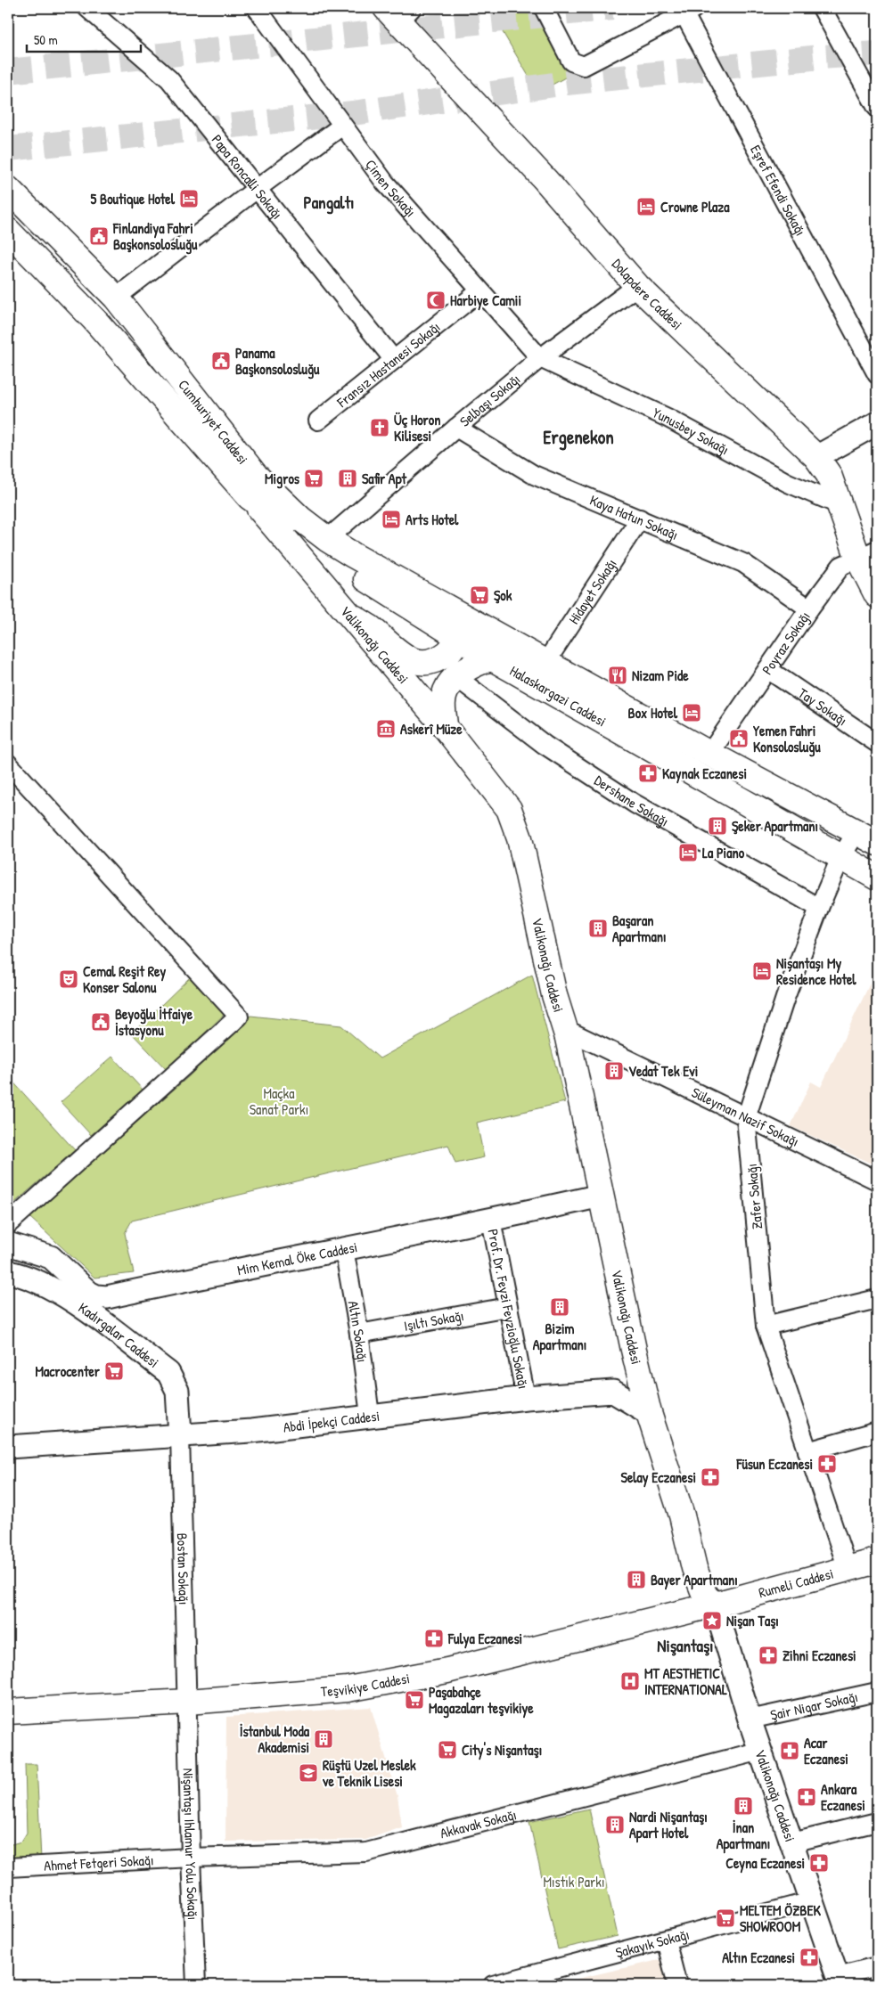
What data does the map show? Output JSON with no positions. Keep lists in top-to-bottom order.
{
  "streets": {
    "main road": [
      "Dolapdere Caddesi",
      "Cumhuriyet Caddesi",
      "Valikonağı Caddesi",
      "Halaskargazi Caddesi",
      "Rumeli Caddesi",
      "Teşvikiye Caddesi"
    ],
    "street": [
      "Papa Roncalli Sokağı",
      "Çimen Sokağı",
      "Eşref Efendi Sokağı",
      "Fransız Hastanesi Sokağı",
      "Selbaşı Sokağı",
      "Yunusbey Sokağı",
      "Kaya Hatun Sokağı",
      "Hidayet Sokağı",
      "Poyraz Sokağı",
      "Tay Sokağı",
      "Dershane Sokağı",
      "Süleyman Nazif Sokağı",
      "Zafer Sokağı",
      "Mim Kemal Öke Caddesi",
      "Prof. Dr. Feyzi Feyzioğlu Sokağı",
      "Işıltı Sokağı",
      "Altın Sokağı",
      "Kadırgalar Caddesi",
      "Abdi İpekçi Caddesi",
      "Bostan Sokağı",
      "Şair Nigar Sokağı",
      "Akkavak Sokağı",
      "Nişantaşı Ihlamur Yolu Sokağı",
      "Ahmet Fetgeri Sokağı",
      "Şakayık Sokağı"
    ]
  },
  "crossings": [
    ["Papa Roncalli Sokağı", "Fransız Hastanesi Sokağı"],
    ["Çimen Sokağı", "Fransız Hastanesi Sokağı"],
    ["Çimen Sokağı", "Selbaşı Sokağı"],
    ["Çimen Sokağı", "Yunusbey Sokağı"],
    ["Dolapdere Caddesi", "Selbaşı Sokağı"],
    ["Dolapdere Caddesi", "Yunusbey Sokağı"],
    ["Dolapdere Caddesi", "Poyraz Sokağı"],
    ["Selbaşı Sokağı", "Cumhuriyet Caddesi"],
    ["Selbaşı Sokağı", "Yunusbey Sokağı"],
    ["Selbaşı Sokağı", "Kaya Hatun Sokağı"],
    ["Cumhuriyet Caddesi", "Valikonağı Caddesi"],
    ["Cumhuriyet Caddesi", "Halaskargazi Caddesi"],
    ["Kaya Hatun Sokağı", "Hidayet Sokağı"],
    ["Kaya Hatun Sokağı", "Poyraz Sokağı"],
    ["Hidayet Sokağı", "Halaskargazi Caddesi"],
    ["Poyraz Sokağı", "Halaskargazi Caddesi"],
    ["Poyraz Sokağı", "Tay Sokağı"],
    ["Valikonağı Caddesi", "Halaskargazi Caddesi"],
    ["Valikonağı Caddesi", "Süleyman Nazif Sokağı"],
    ["Valikonağı Caddesi", "Mim Kemal Öke Caddesi"],
    ["Valikonağı Caddesi", "Abdi İpekçi Caddesi"],
    ["Valikonağı Caddesi", "Rumeli Caddesi"],
    ["Valikonağı Caddesi", "Teşvikiye Caddesi"],
    ["Valikonağı Caddesi", "Şair Nigar Sokağı"],
    ["Valikonağı Caddesi", "Akkavak Sokağı"],
    ["Valikonağı Caddesi", "Şakayık Sokağı"],
    ["Halaskargazi Caddesi", "Zafer Sokağı"],
    ["Dershane Sokağı", "Zafer Sokağı"],
    ["Süleyman Nazif Sokağı", "Zafer Sokağı"],
    ["Zafer Sokağı", "Rumeli Caddesi"],
    ["Mim Kemal Öke Caddesi", "Prof. Dr. Feyzi Feyzioğlu Sokağı"],
    ["Mim Kemal Öke Caddesi", "Altın Sokağı"],
    ["Mim Kemal Öke Caddesi", "Kadırgalar Caddesi"],
    ["Prof. Dr. Feyzi Feyzioğlu Sokağı", "Işıltı Sokağı"],
    ["Prof. Dr. Feyzi Feyzioğlu Sokağı", "Abdi İpekçi Caddesi"],
    ["Işıltı Sokağı", "Altın Sokağı"],
    ["Altın Sokağı", "Abdi İpekçi Caddesi"],
    ["Kadırgalar Caddesi", "Abdi İpekçi Caddesi"],
    ["Kadırgalar Caddesi", "Bostan Sokağı"],
    ["Abdi İpekçi Caddesi", "Bostan Sokağı"],
    ["Bostan Sokağı", "Teşvikiye Caddesi"],
    ["Bostan Sokağı", "Nişantaşı Ihlamur Yolu Sokağı"],
    ["Rumeli Caddesi", "Teşvikiye Caddesi"],
    ["Teşvikiye Caddesi", "Nişantaşı Ihlamur Yolu Sokağı"],
    ["Akkavak Sokağı", "Nişantaşı Ihlamur Yolu Sokağı"],
    ["Akkavak Sokağı", "Ahmet Fetgeri Sokağı"],
    ["Nişantaşı Ihlamur Yolu Sokağı", "Ahmet Fetgeri Sokağı"]
  ],
  "districts": ["Pangaltı", "Ergenekon", "Nişantaşı"],
  "parks": ["Maçka Sanat Parkı", "Mıstık Parkı"],
  "places": {
    "hotel": [
      "5 Boutique Hotel",
      "Crowne Plaza",
      "Arts Hotel",
      "Box Hotel",
      "La Piano",
      "Nișantașı My Residence Hotel"
    ],
    "public building": [
      "Finlandiya Fahri Başkonsolosluğu",
      "Panama Başkonsolosluğu",
      "Yemen Fahri Konsolosluğu",
      "Beyoğlu İtfaiye İstasyonu"
    ],
    "mosque": ["Harbiye Camii"],
    "church": ["Üç Horon Kilisesi"],
    "supermarket": [
      "Migros",
      "Şok",
      "Macrocenter",
      "Paşabahçe Magazaları teşvikiye",
      "City's Nişantaşı",
      "MELTEM ÖZBEK SHOWROOM"
    ],
    "building": [
      "Safir Apt",
      "Şeker Apartmanı",
      "Başaran Apartmanı",
      "Vedat Tek Evi",
      "Bizim Apartmanı",
      "Bayer Apartmanı",
      "İstanbul Moda Akademisi",
      "İnan Apartmanı",
      "Nardi Nişantaşı Apart Hotel"
    ],
    "restaurant": ["Nizam Pide"],
    "museum": ["Askerî Müze"],
    "pharmacy": [
      "Kaynak Eczanesi",
      "Füsun Eczanesi",
      "Selay Eczanesi",
      "Fulya Eczanesi",
      "Zihni Eczanesi",
      "Acar Eczanesi",
      "Ankara Eczanesi",
      "Ceyna Eczanesi",
      "Altın Eczanesi"
    ],
    "theatre": ["Cemal Reşit Rey Konser Salonu"],
    "place": ["Nişan Taşı"],
    "hospital": ["MT AESTHETIC INTERNATIONAL"],
    "school or university": ["Rüştü Uzel Meslek ve Teknik Lisesi"]
  },
  "scale_bar": "50 m"
}
